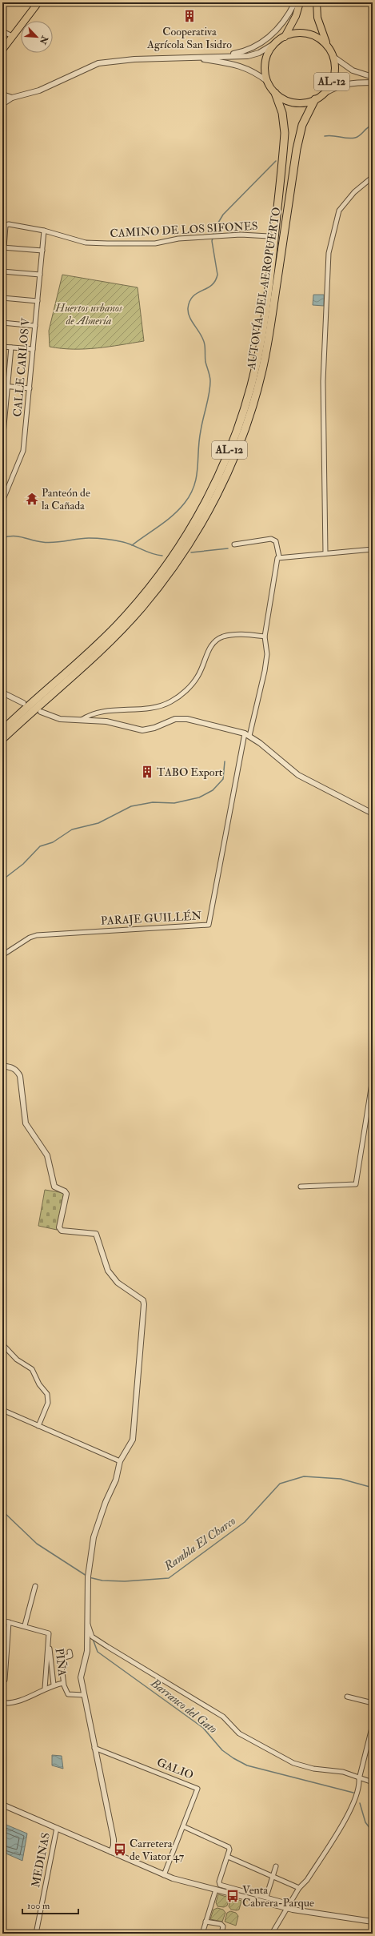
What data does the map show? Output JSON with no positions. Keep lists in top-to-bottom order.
{
  "streets": {
    "highway": ["AL-12", "AUTOVÍA DEL AEROPUERTO"],
    "street": [
      "CAMINO DE LOS SIFONES",
      "CALLE CARLOS V",
      "PARAJE GUILLÉN",
      "PIÑA",
      "GALIO",
      "MEDINAS"
    ]
  },
  "crossings": [
    ["AL-12", "AUTOVÍA DEL AEROPUERTO"],
    ["CAMINO DE LOS SIFONES", "CALLE CARLOS V"]
  ],
  "water": ["Rambla El Charco", "Barranco del Gato"],
  "parks": ["Huertos urbanos de Almería"],
  "places": {
    "building": ["Cooperativa Agrícola San Isidro", "TABO Export"],
    "temple": ["Panteón de la Cañada"],
    "bus stop": ["Carretera de Viator 47", "Venta Cabrera-Parque"]
  },
  "scale_bar": "100 m",
  "north": "bottom right"
}
